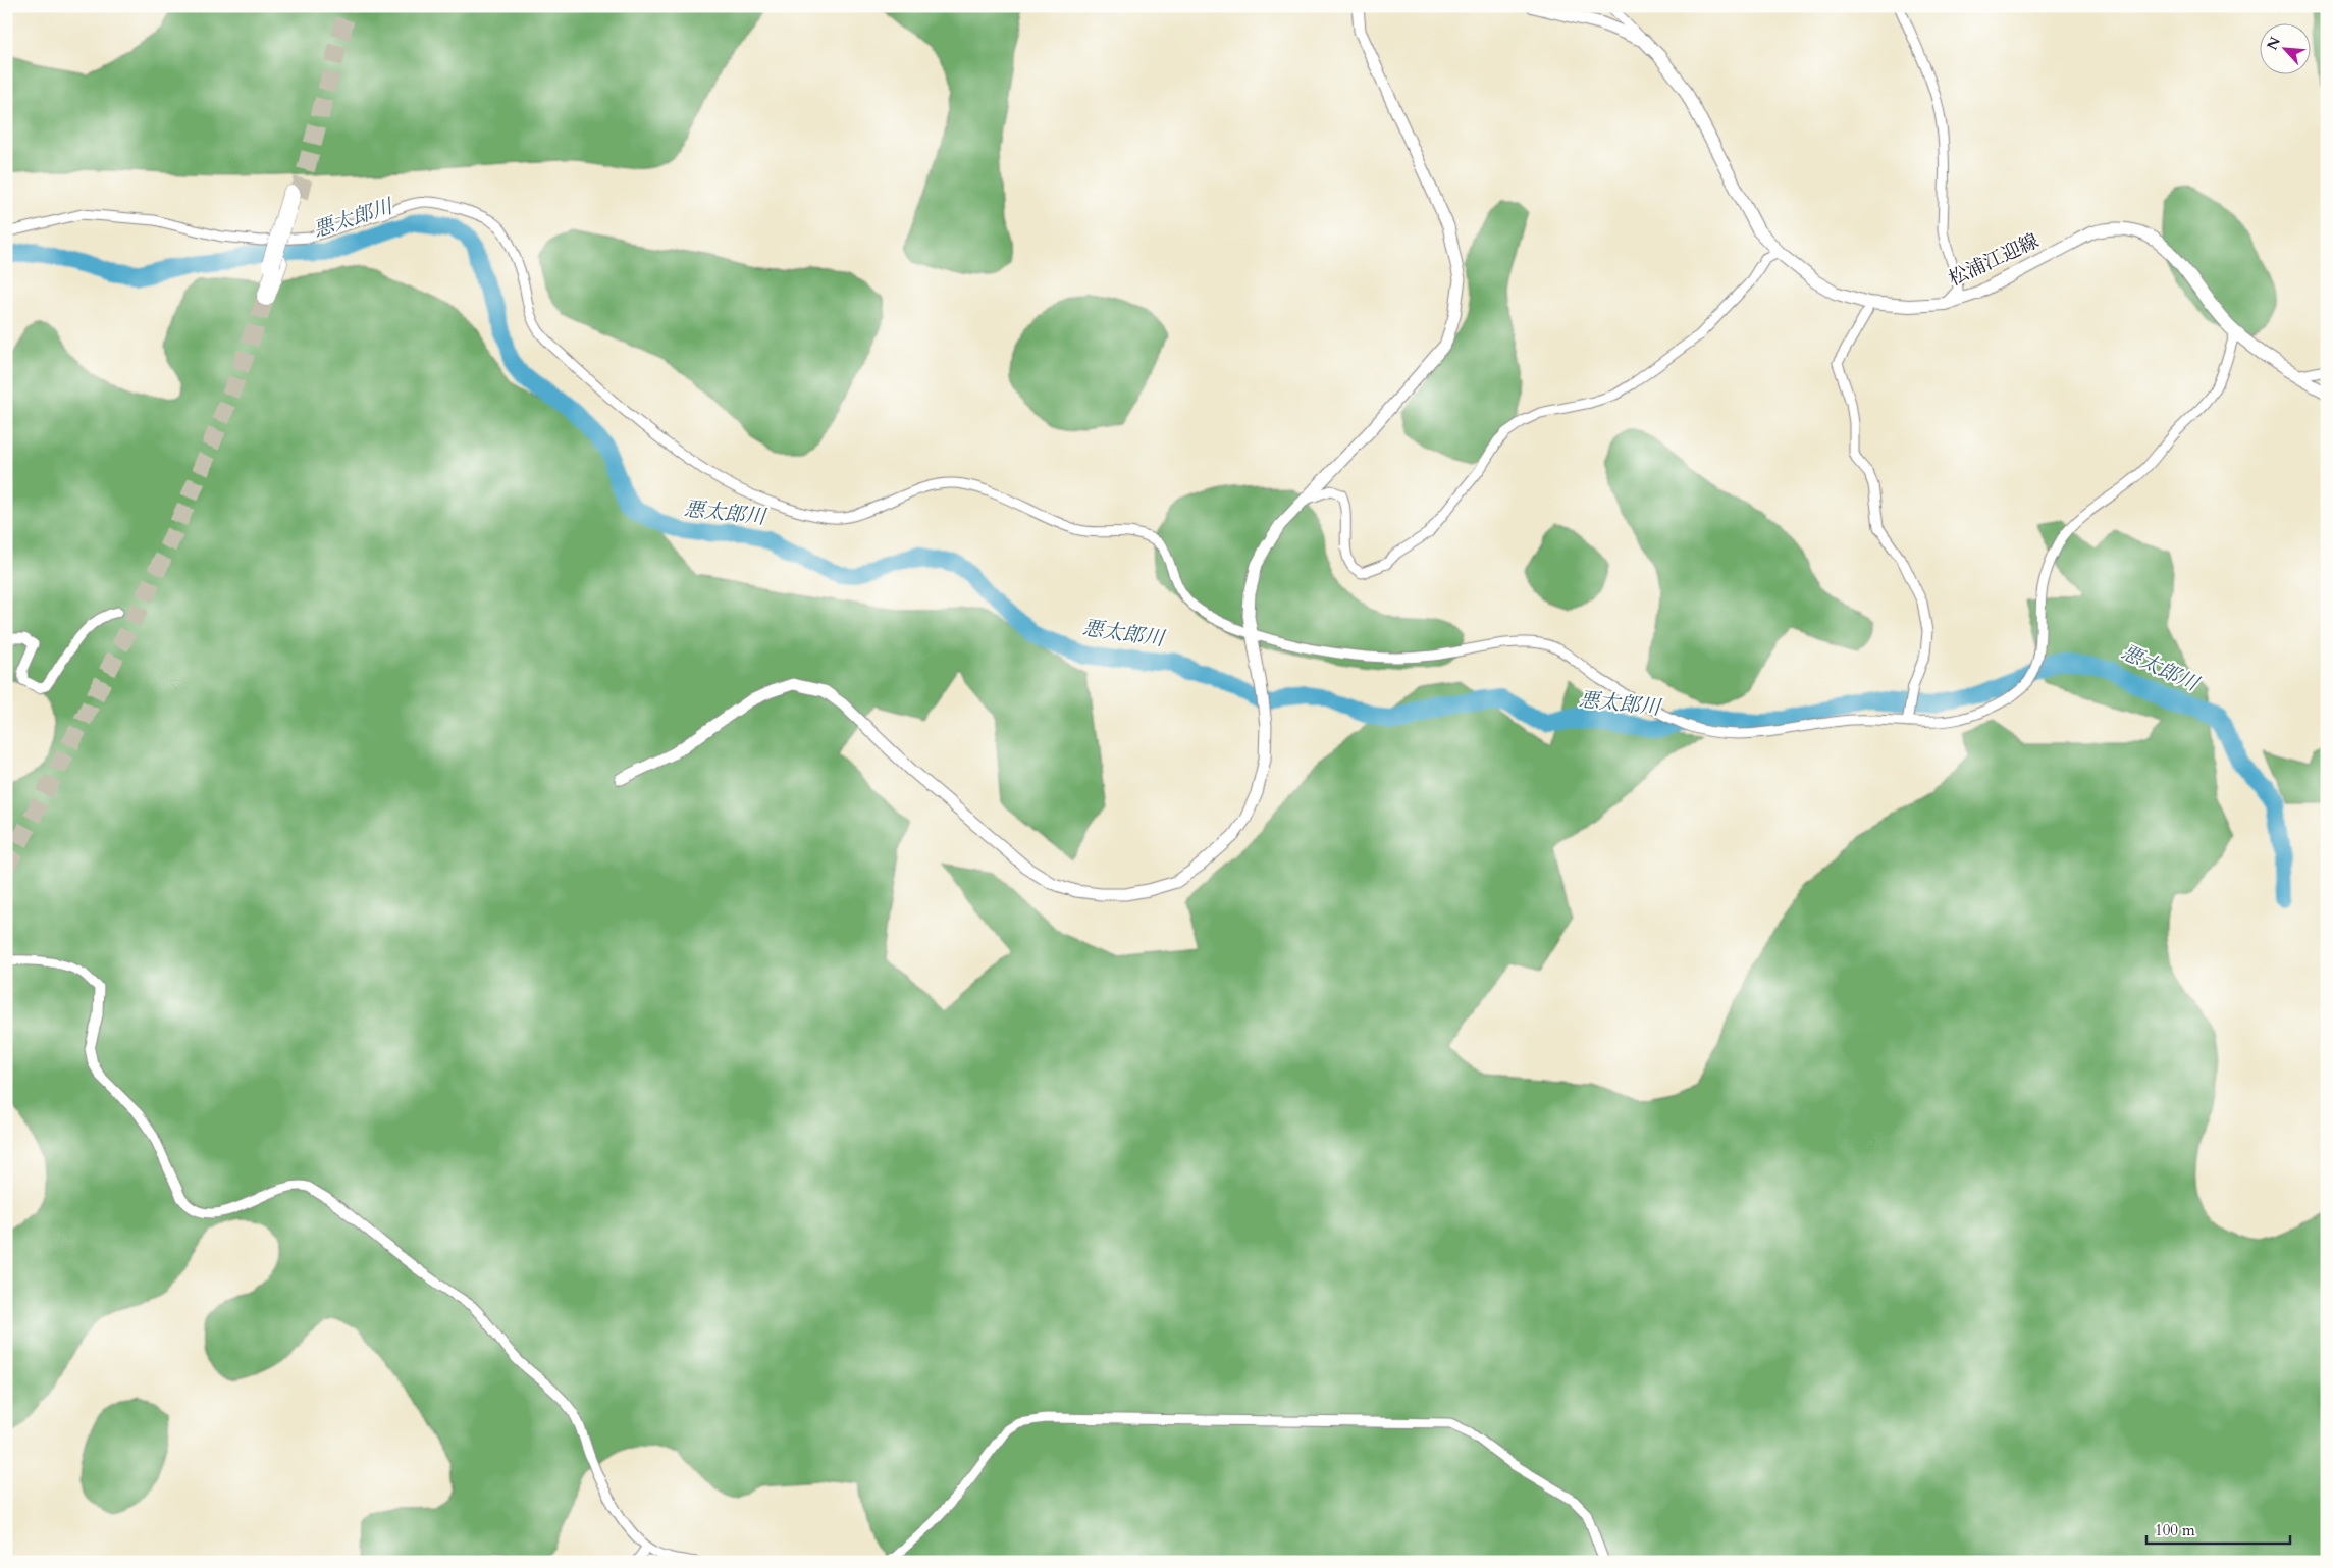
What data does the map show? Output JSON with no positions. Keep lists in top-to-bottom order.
{
  "streets": {
    "main road": ["松浦江迎線"]
  },
  "water": ["悪太郎川"],
  "scale_bar": "100 m",
  "north": "top left"
}
